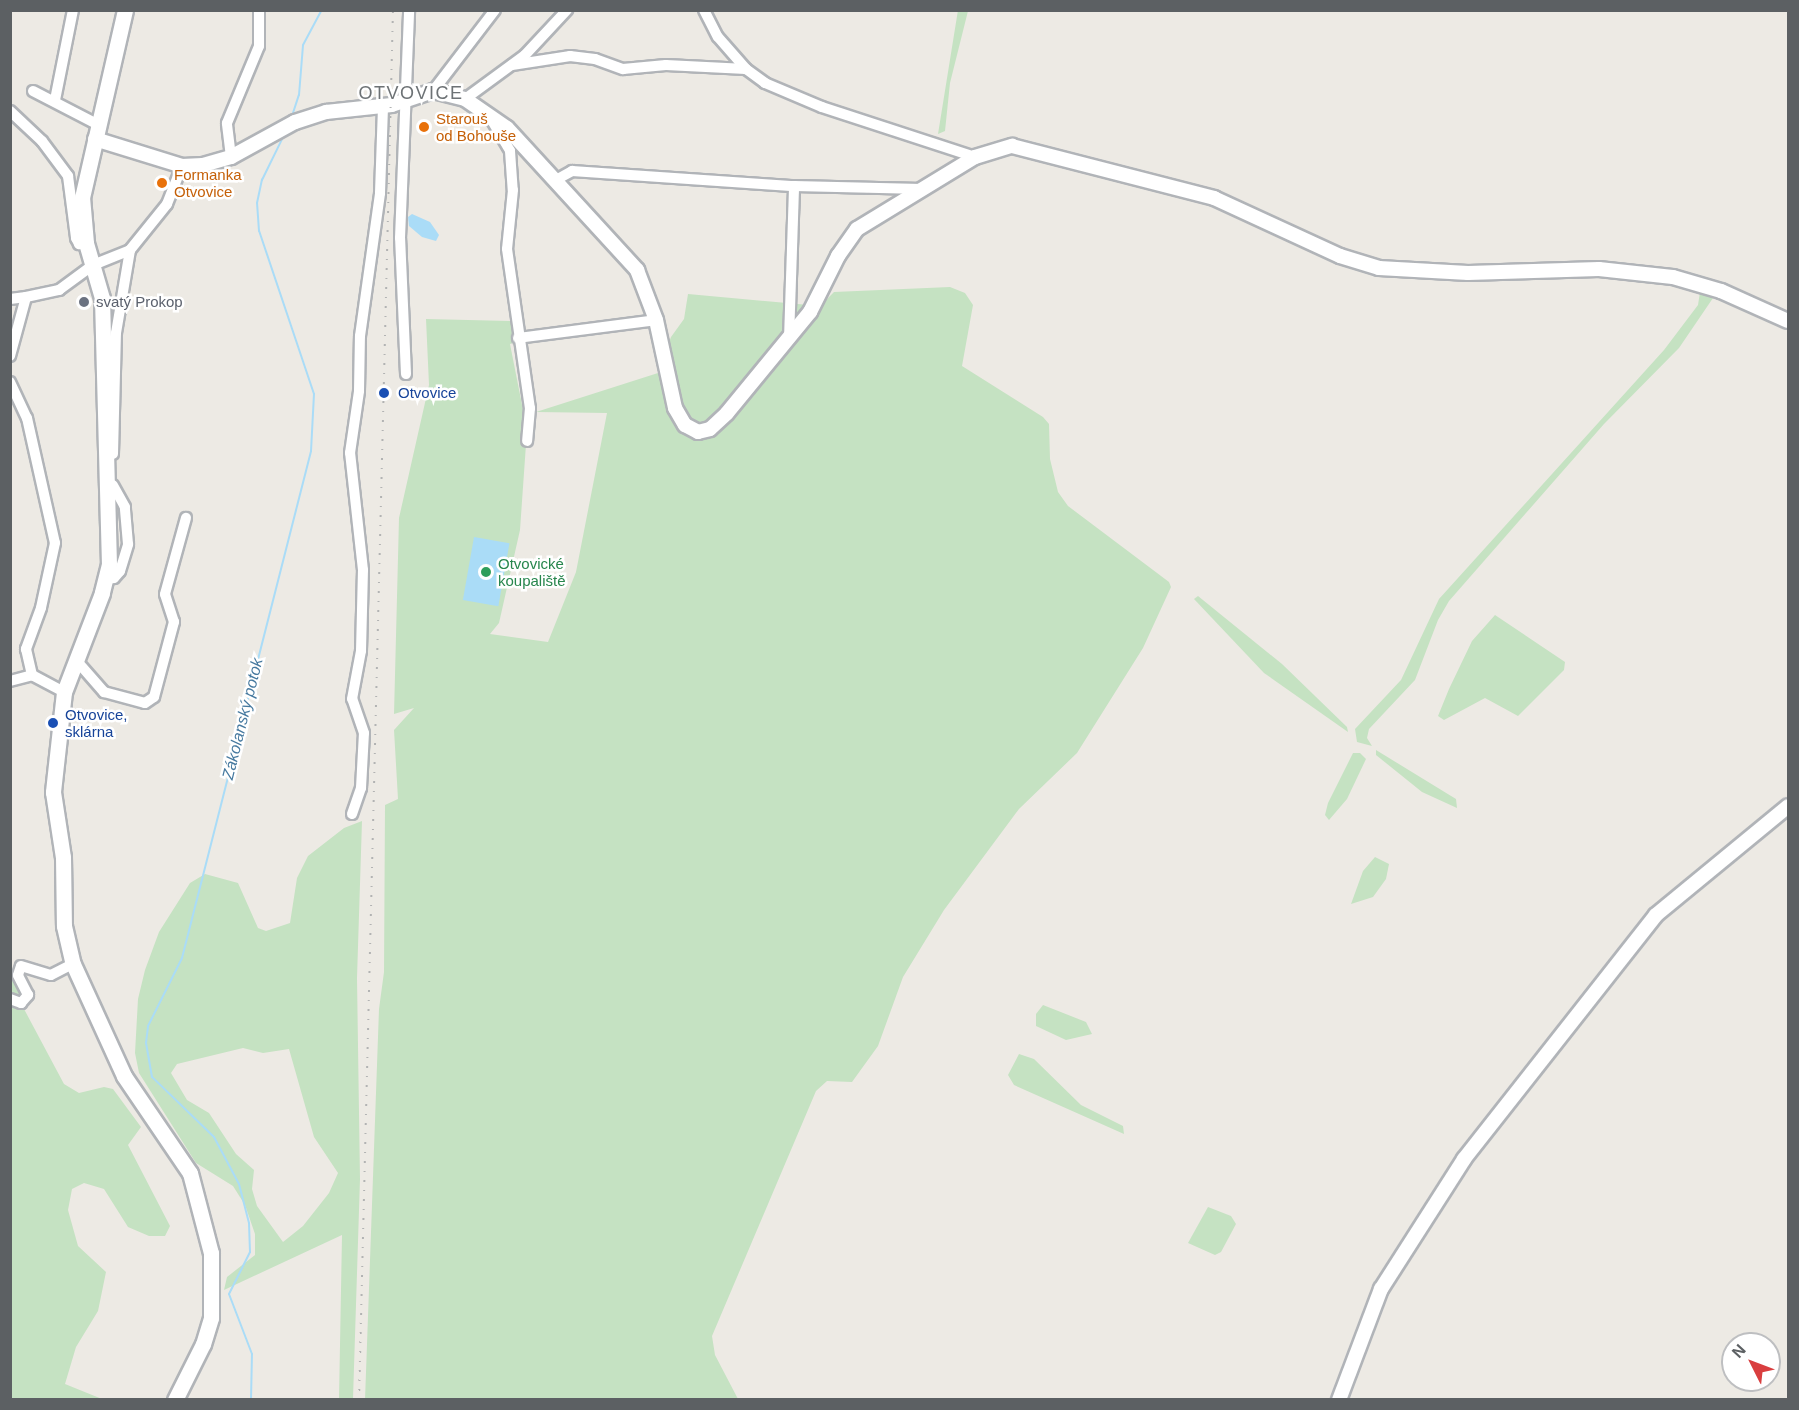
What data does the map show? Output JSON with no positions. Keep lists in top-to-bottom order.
{
  "districts": ["OTVOVICE"],
  "water": ["Zákolanský potok"],
  "places": [
    "Starouš od Bohouše",
    "Formanka Otvovice",
    "svatý Prokop",
    "Otvovice",
    "Otvovické koupaliště",
    "Otvovice, sklárna"
  ],
  "north": "top left"
}
